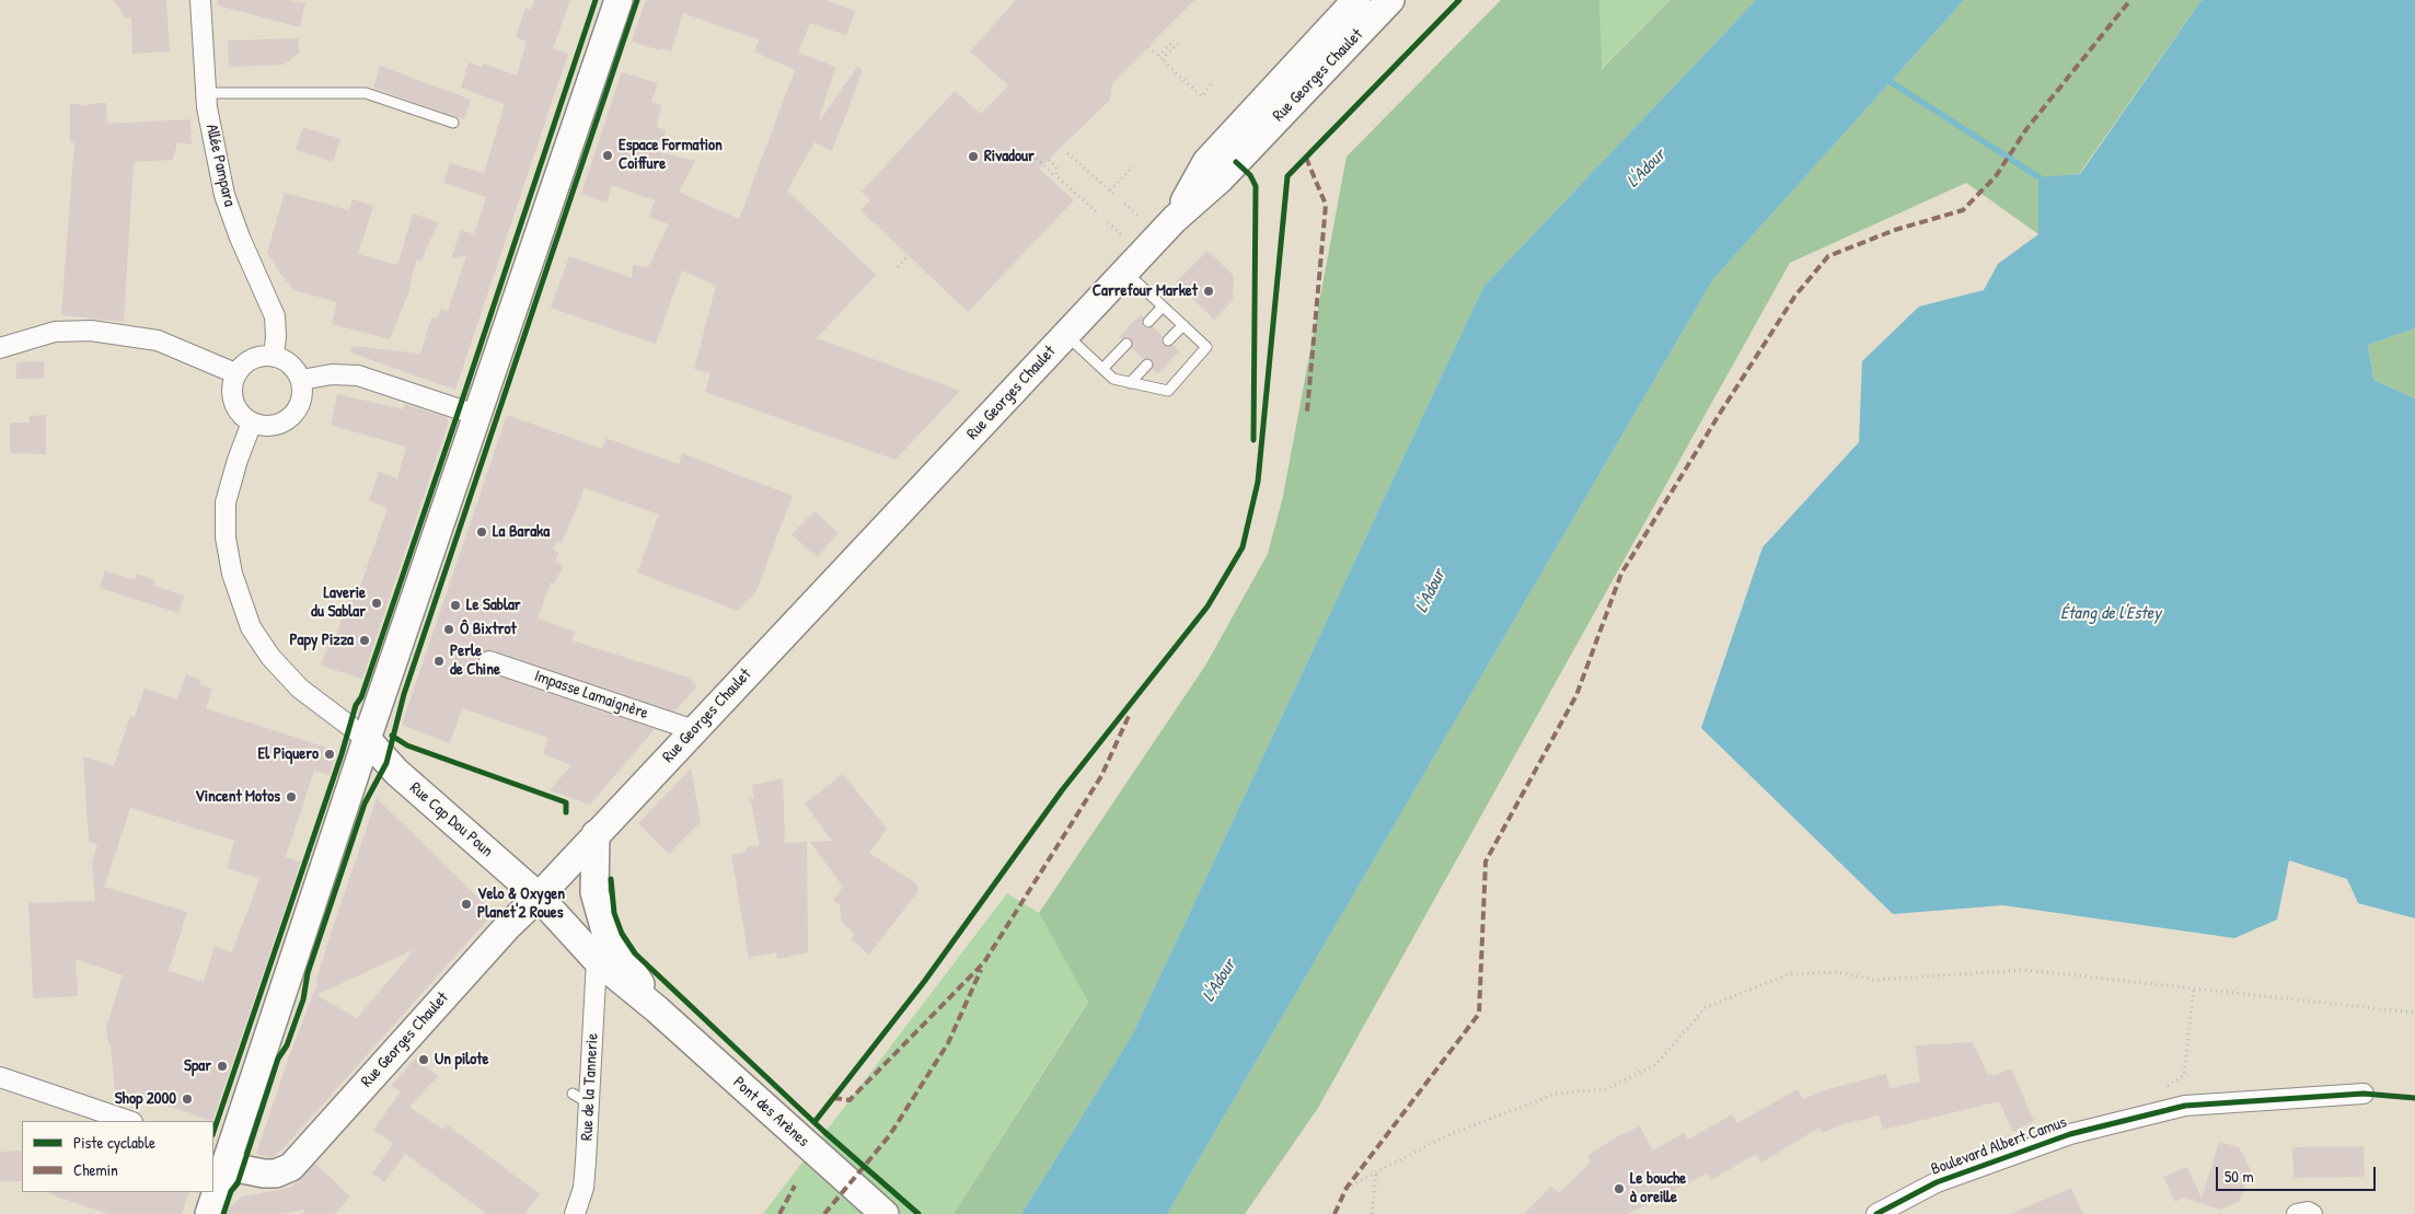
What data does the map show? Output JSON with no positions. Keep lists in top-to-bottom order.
{
  "streets": {
    "main road": ["Rue Georges Chaulet", "Rue Cap Dou Poun", "Pont des Arènes"],
    "street": [
      "Allée Pampara",
      "Impasse Lamaignère",
      "Rue de la Tannerie",
      "Boulevard Albert Camus"
    ]
  },
  "crossings": [
    ["Rue Georges Chaulet", "Impasse Lamaignère"],
    ["Rue Georges Chaulet", "Rue Cap Dou Poun"],
    ["Rue Cap Dou Poun", "Rue de la Tannerie"],
    ["Rue Cap Dou Poun", "Pont des Arènes"]
  ],
  "water": ["L'Adour", "Étang de l'Estey"],
  "places": [
    "Espace Formation Coiffure",
    "Rivadour",
    "Carrefour Market",
    "La Baraka",
    "Laverie du Sablar",
    "Le Sablar",
    "Ô Bixtrot",
    "Papy Pizza",
    "Perle de Chine",
    "El Piquero",
    "Vincent Motos",
    "Velo & Oxygen Planet'2 Roues",
    "Un pilote",
    "Spar",
    "Shop 2000",
    "Le bouche à oreille"
  ],
  "legend": ["Piste cyclable", "Chemin"],
  "scale_bar": "50 m"
}
